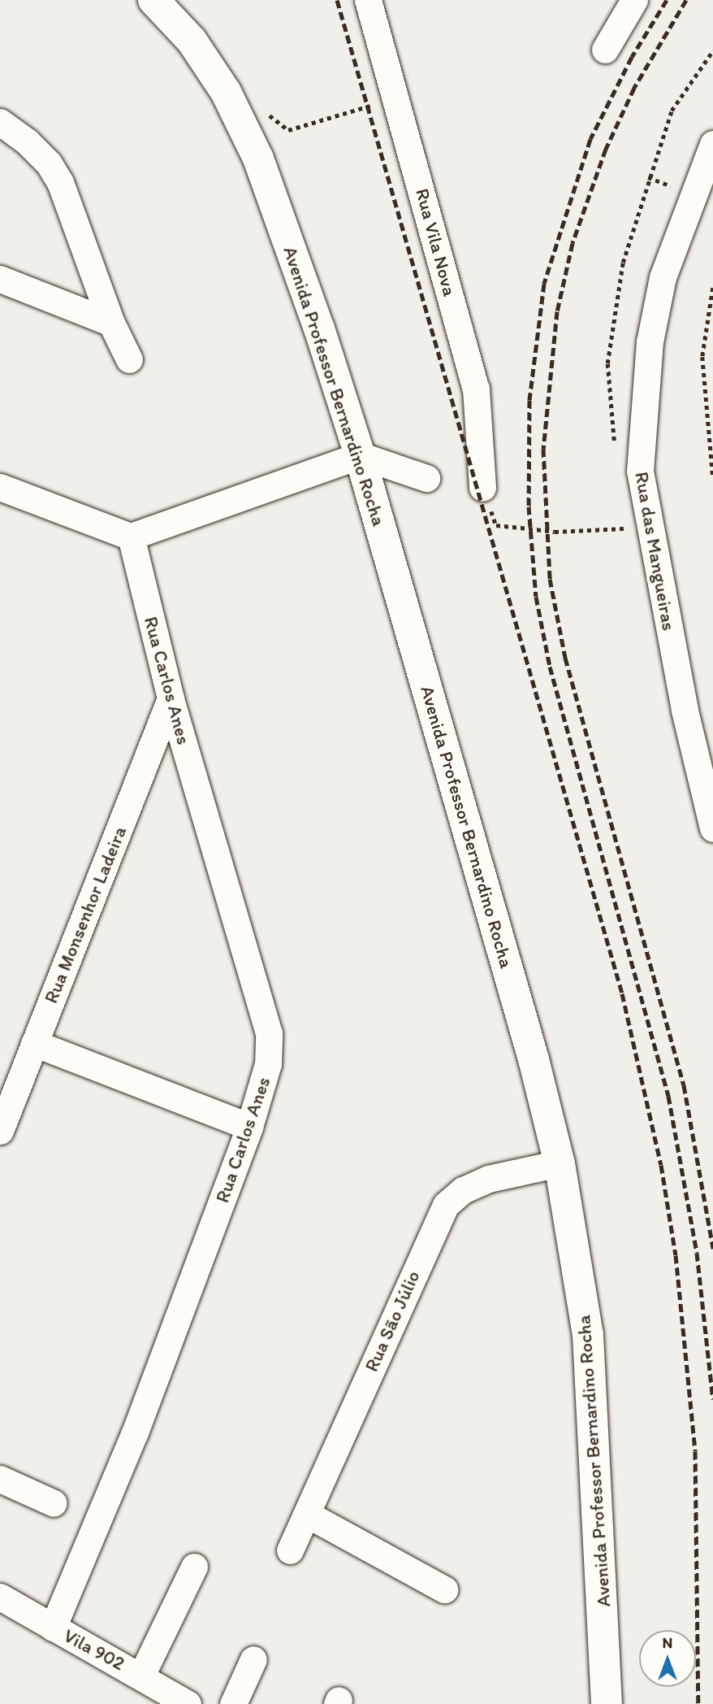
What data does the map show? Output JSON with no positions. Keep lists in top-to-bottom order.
{
  "streets": {
    "main road": ["Avenida Professor Bernardino Rocha"],
    "street": [
      "Rua Vila Nova",
      "Rua das Mangueiras",
      "Rua Carlos Anes",
      "Rua Monsenhor Ladeira",
      "Rua São Júlio",
      "Vila 902"
    ]
  },
  "crossings": [
    ["Avenida Professor Bernardino Rocha", "Rua São Júlio"],
    ["Rua Carlos Anes", "Rua Monsenhor Ladeira"],
    ["Rua Carlos Anes", "Vila 902"]
  ],
  "north": "top"
}
